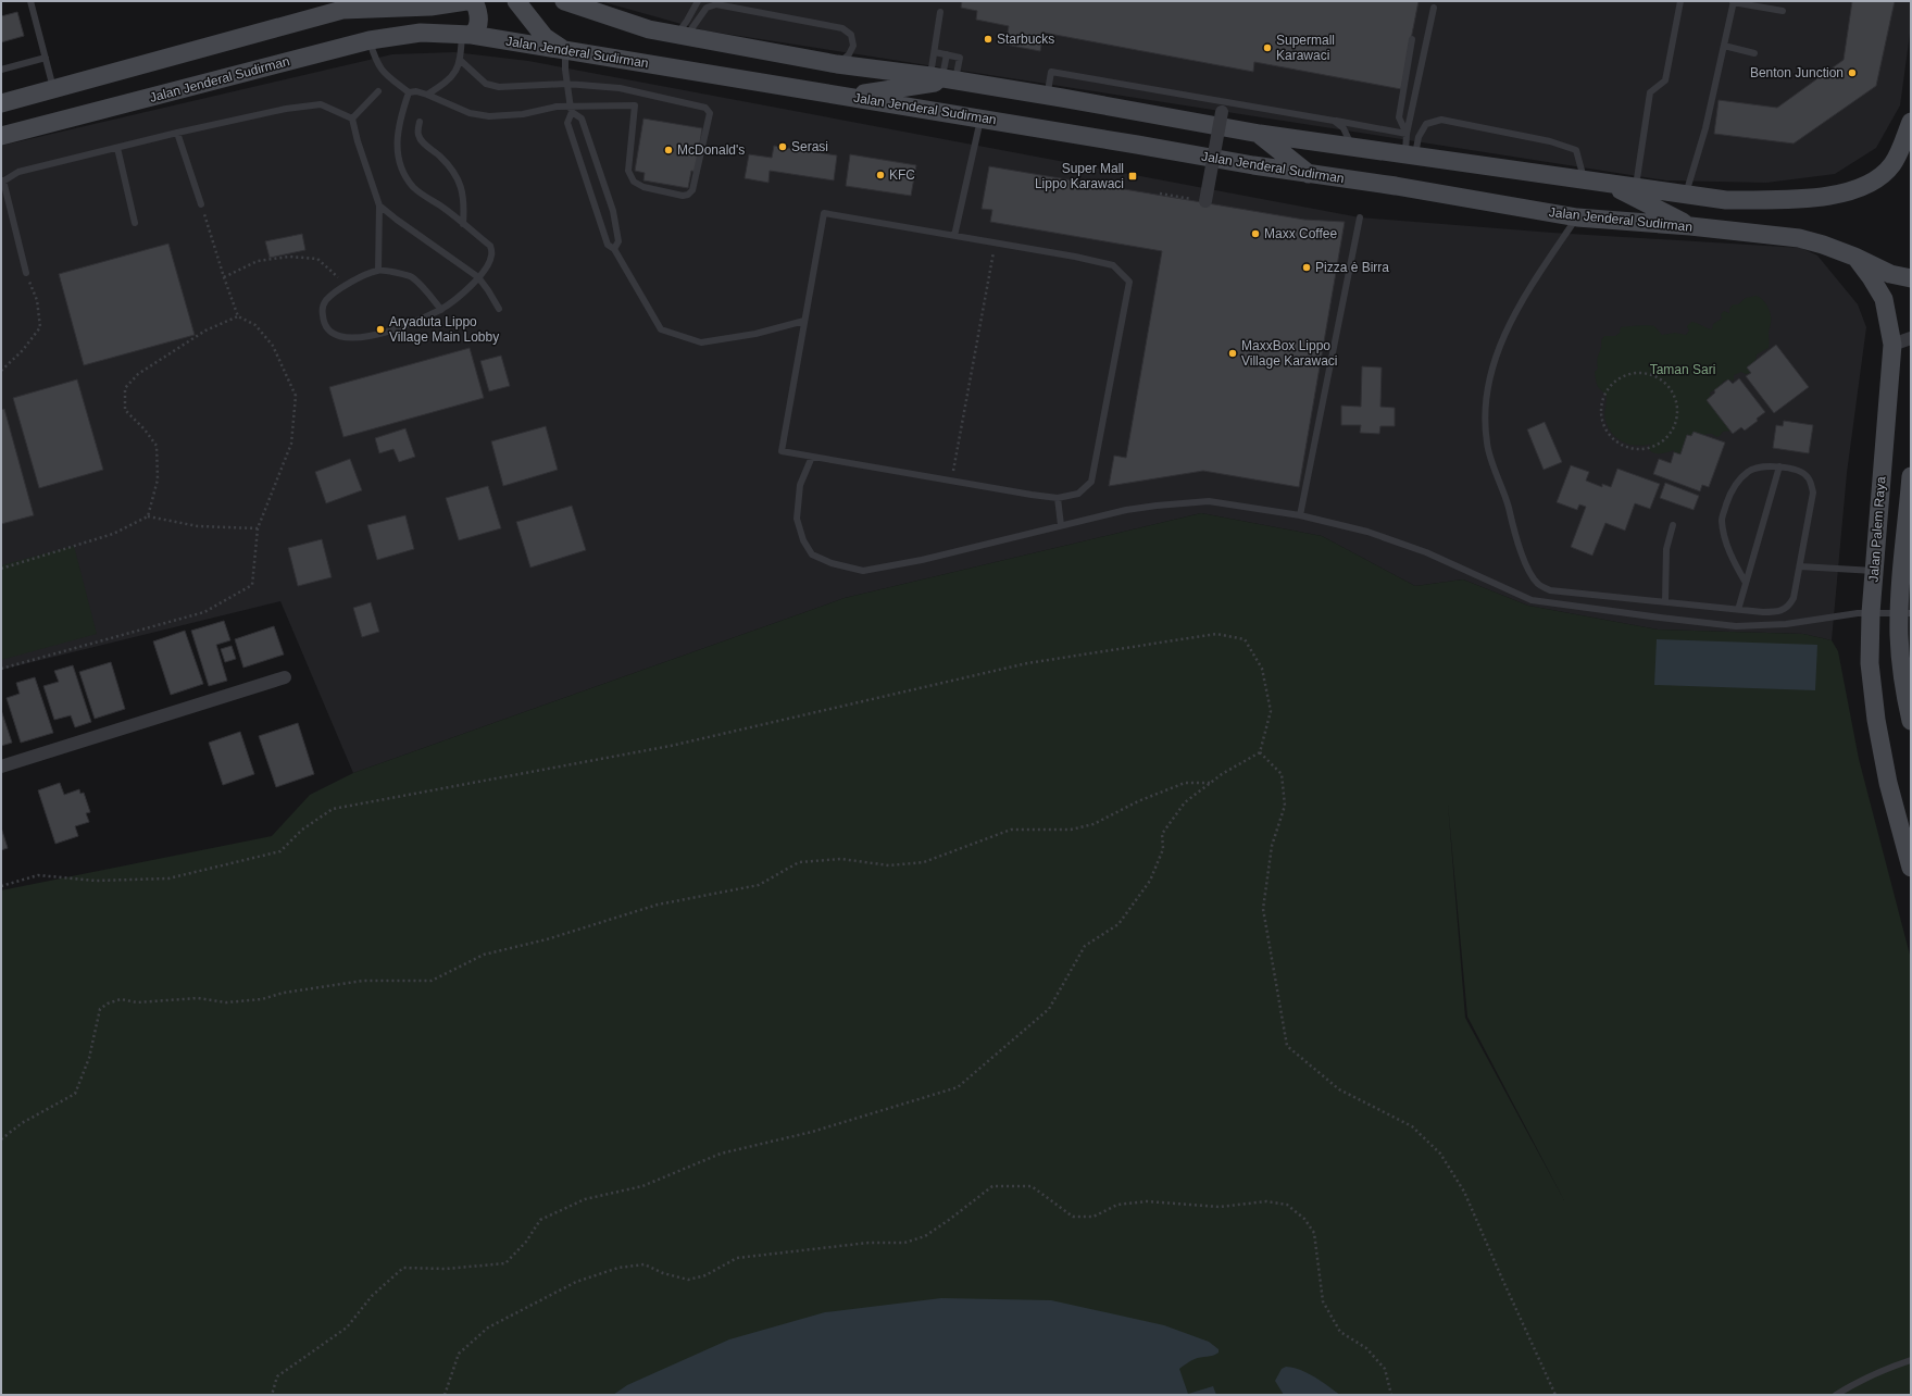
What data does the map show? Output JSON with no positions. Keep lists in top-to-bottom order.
{
  "streets": {
    "street": ["Jalan Jenderal Sudirman", "Jalan Palem Raya"]
  },
  "crossings": [
    ["Jalan Jenderal Sudirman", "Jalan Palem Raya"]
  ],
  "parks": ["Taman Sari"],
  "places": {
    "other": [
      "Starbucks",
      "Supermall Karawaci",
      "Benton Junction",
      "Serasi",
      "McDonald's",
      "KFC",
      "Maxx Coffee",
      "Pizza ė Birra",
      "Aryaduta Lippo Village Main Lobby",
      "MaxxBox Lippo Village Karawaci"
    ],
    "transit": ["Super Mall Lippo Karawaci"]
  }
}
